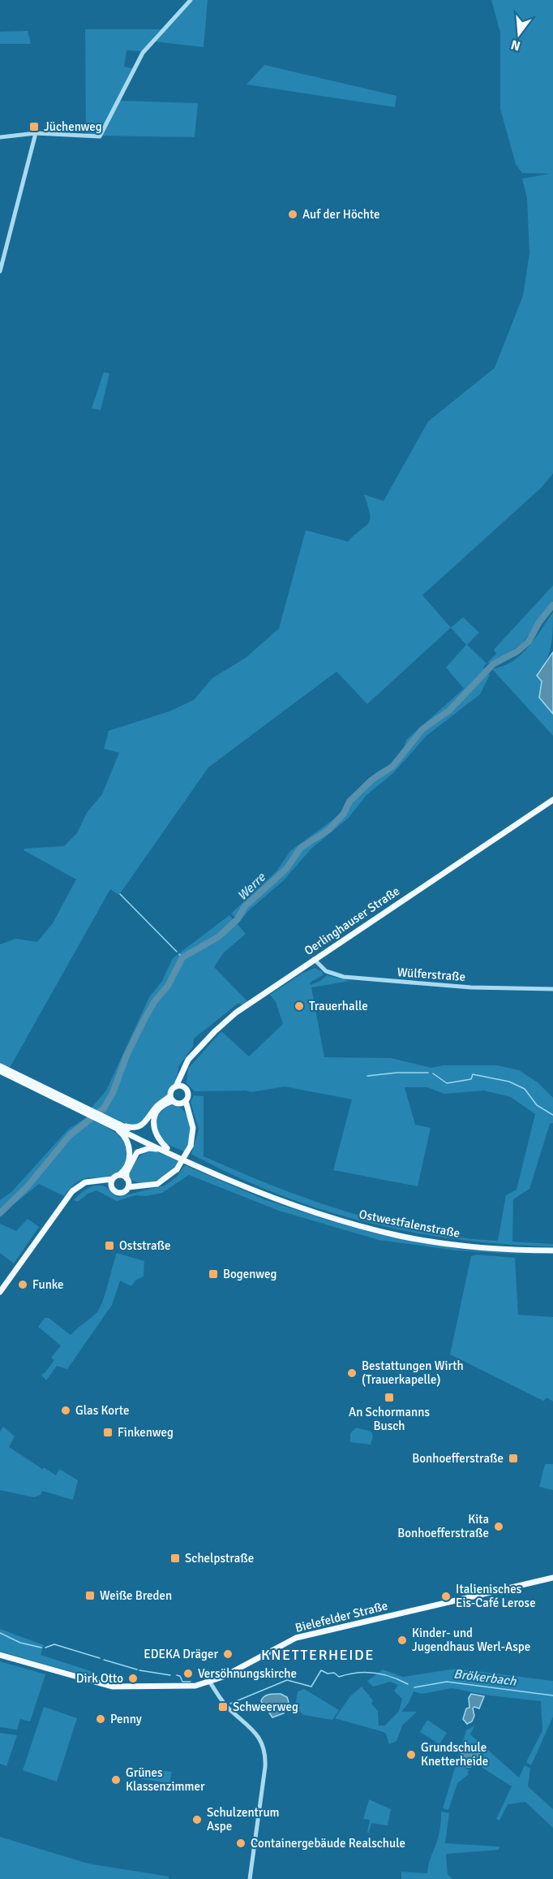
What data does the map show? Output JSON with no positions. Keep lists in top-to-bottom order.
{
  "streets": {
    "main road": ["Oerlinghauser Straße", "Ostwestfalenstraße", "Bielefelder Straße"],
    "street": ["Wülferstraße"]
  },
  "crossings": [
    ["Oerlinghauser Straße", "Wülferstraße"]
  ],
  "districts": ["KNETTERHEIDE"],
  "water": ["Werre", "Brökerbach"],
  "places": {
    "transit": [
      "Jüchenweg",
      "Oststraße",
      "Bogenweg",
      "An Schormanns Busch",
      "Finkenweg",
      "Bonhoefferstraße",
      "Schelpstraße",
      "Weiße Breden",
      "Schweerweg"
    ],
    "other": [
      "Auf der Höchte",
      "Trauerhalle",
      "Funke",
      "Bestattungen Wirth (Trauerkapelle)",
      "Glas Korte",
      "Kita Bonhoefferstraße",
      "Italienisches Eis-Café Lerose",
      "Kinder- und Jugendhaus Werl-Aspe",
      "EDEKA Dräger",
      "Versöhnungskirche",
      "Dirk Otto",
      "Penny",
      "Grundschule Knetterheide",
      "Grünes Klassenzimmer",
      "Schulzentrum Aspe",
      "Containergebäude Realschule"
    ]
  },
  "north": "bottom"
}
